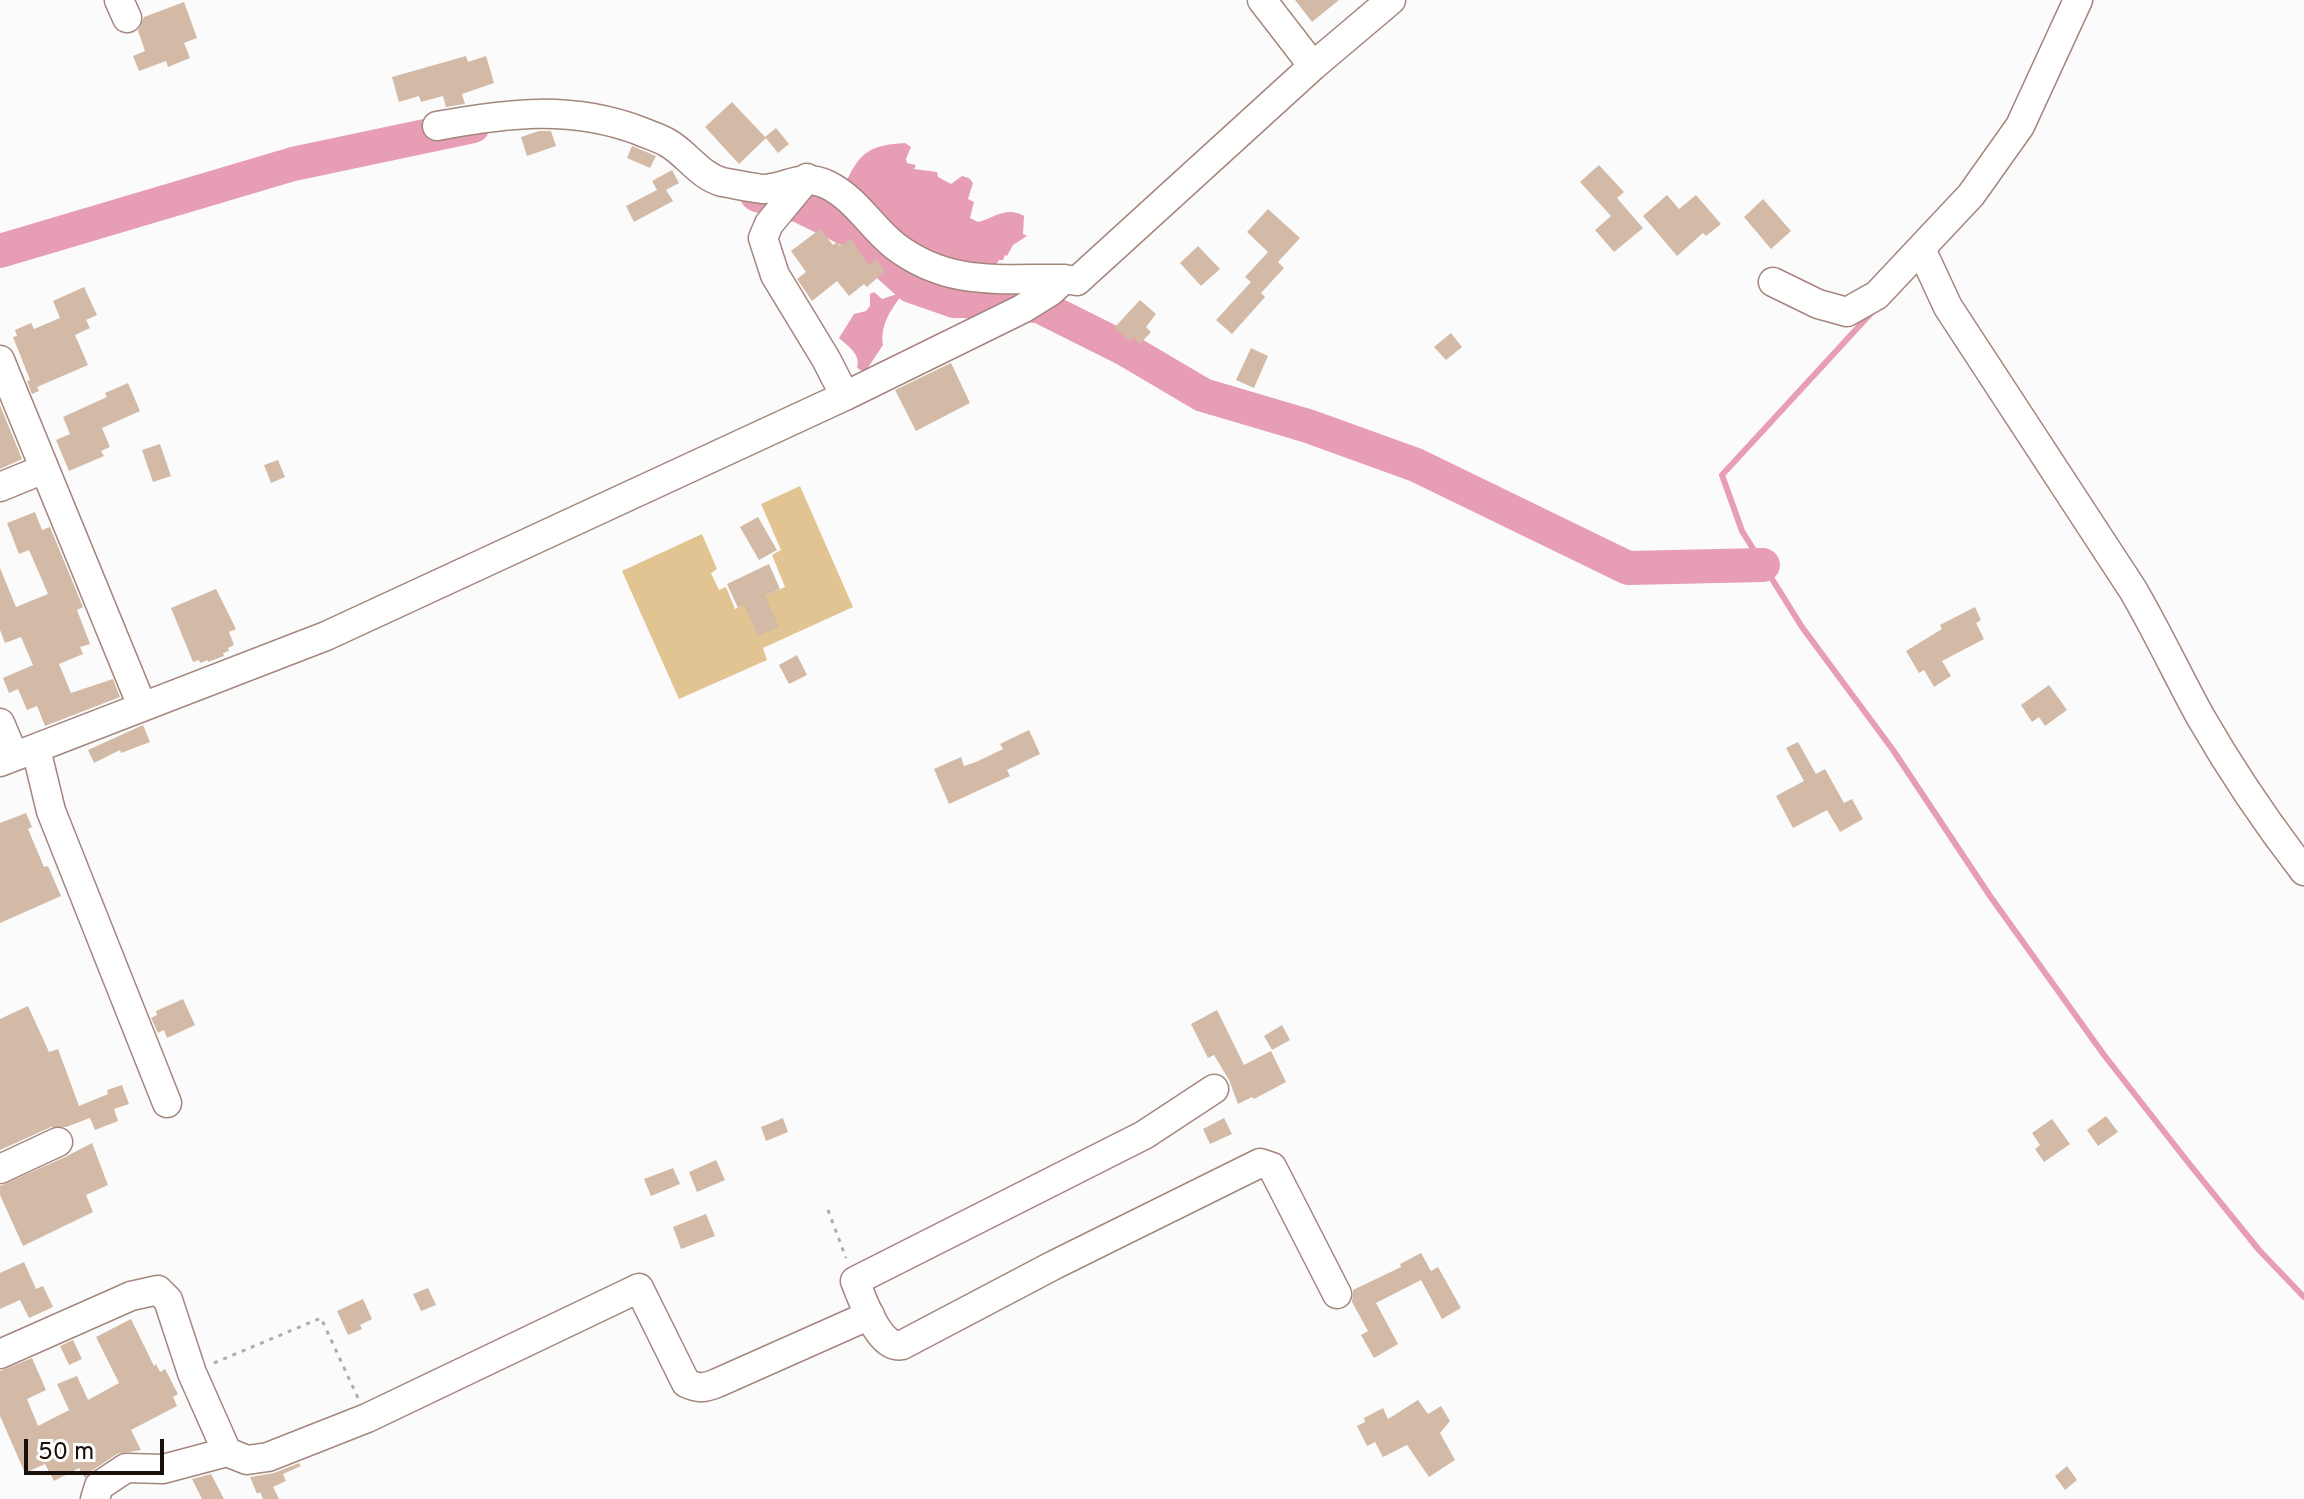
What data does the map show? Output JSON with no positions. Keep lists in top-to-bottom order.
{
  "scale_bar": "50 m"
}
